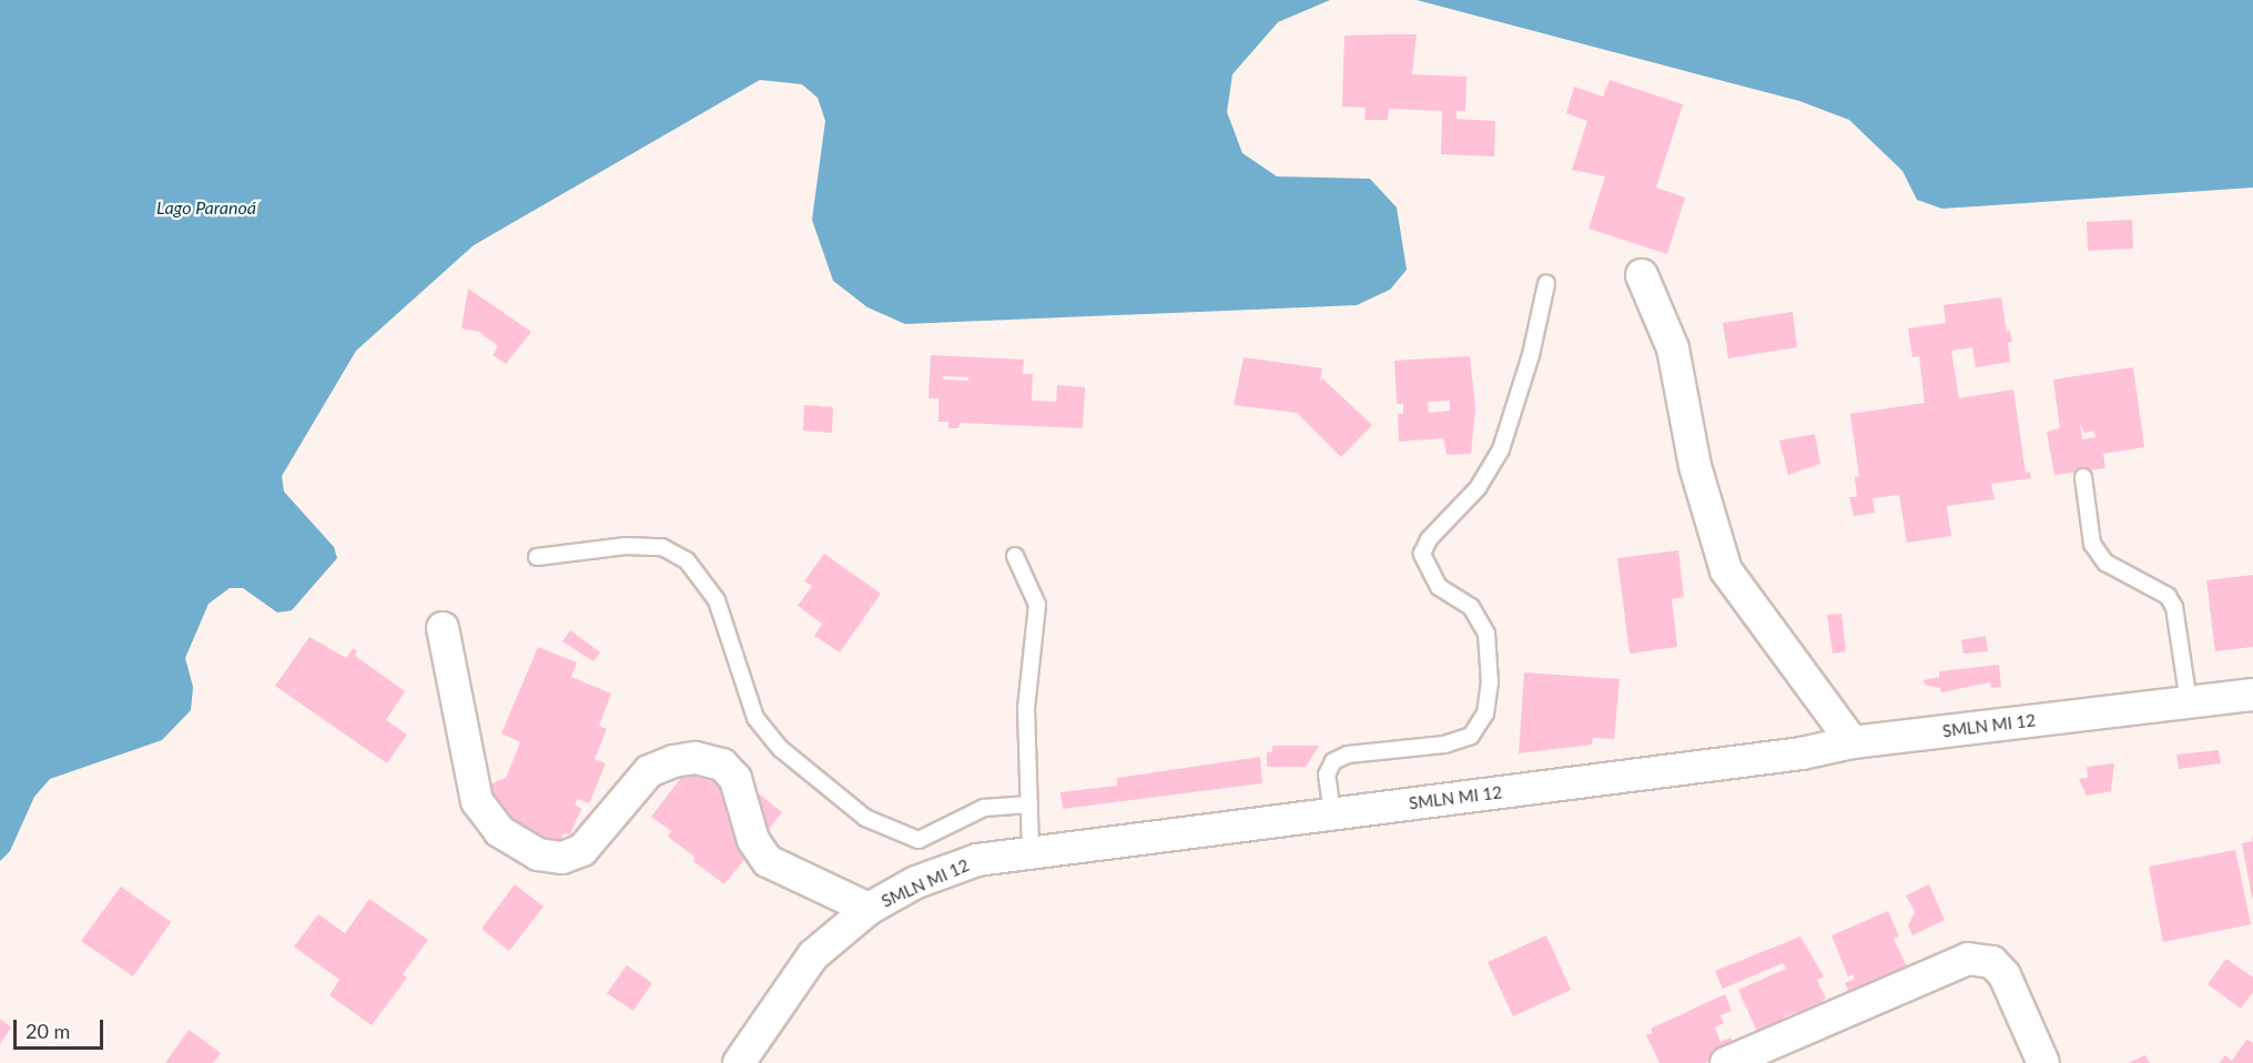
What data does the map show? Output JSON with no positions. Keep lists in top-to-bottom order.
{
  "streets": {
    "street": ["SMLN MI 12"]
  },
  "water": ["Lago Paranoá"],
  "scale_bar": "20 m"
}
